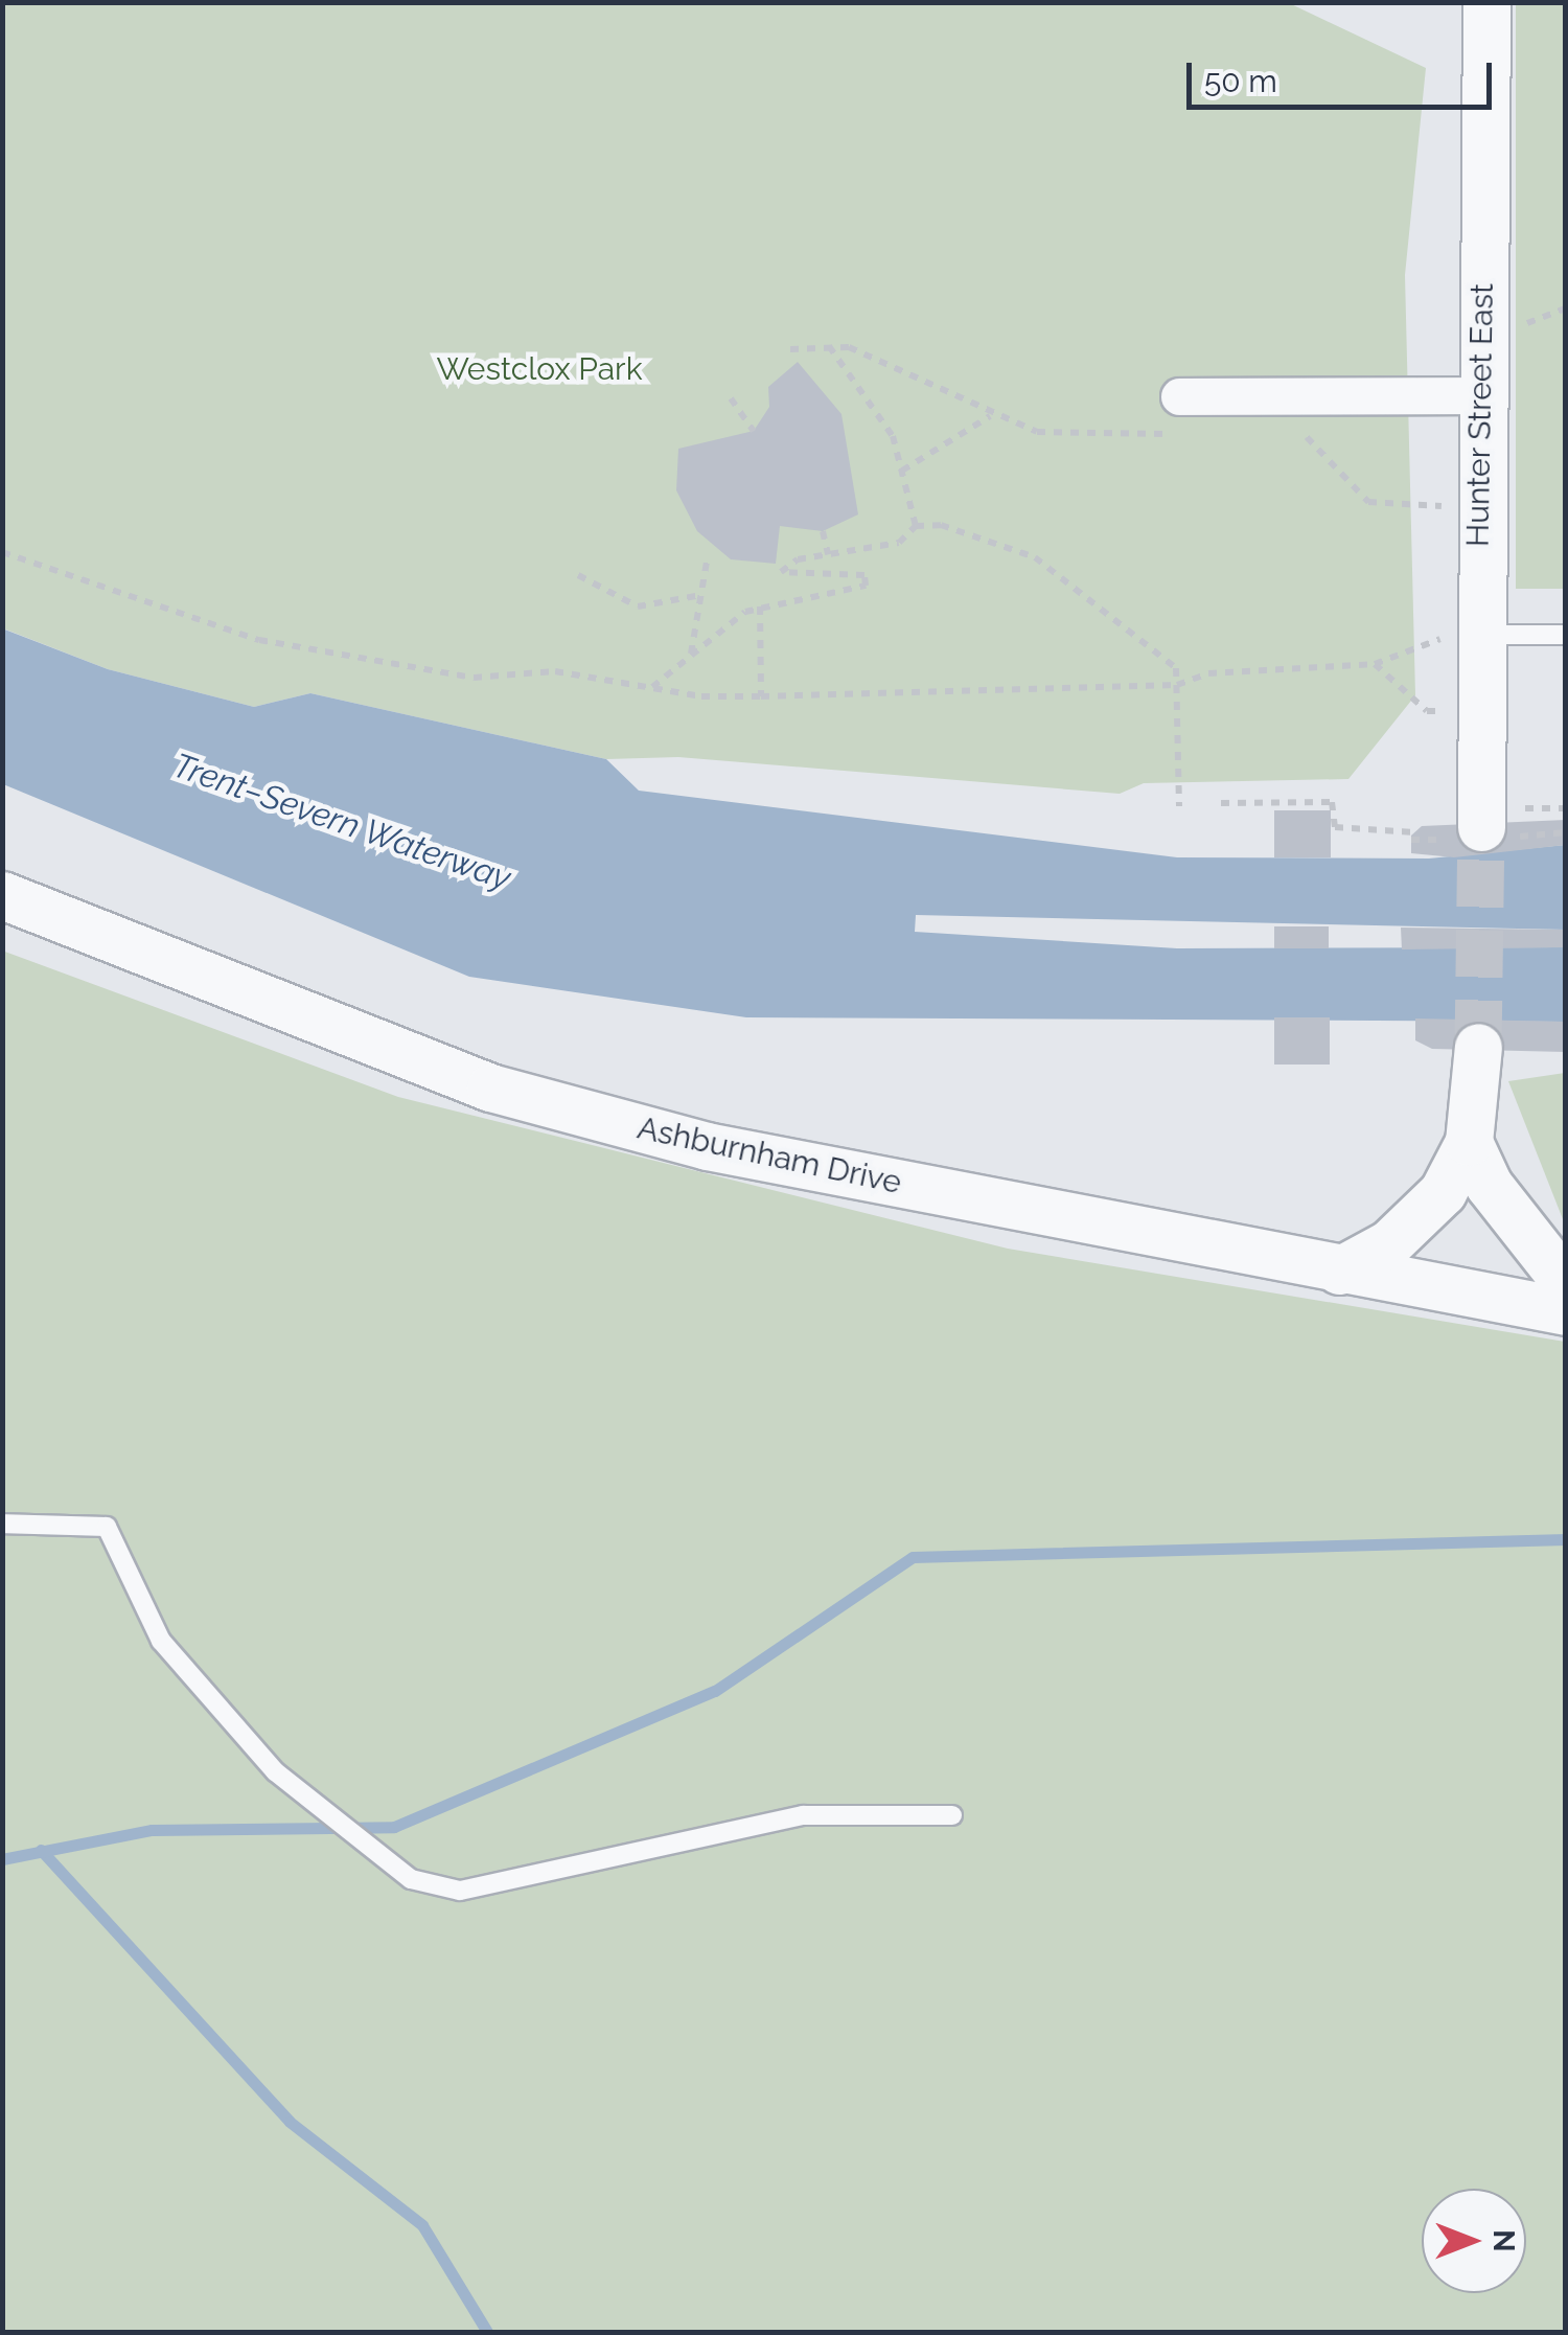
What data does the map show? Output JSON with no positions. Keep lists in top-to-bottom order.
{
  "streets": {
    "street": ["Hunter Street East", "Ashburnham Drive"]
  },
  "water": ["Trent–Severn Waterway"],
  "parks": ["Westclox Park"],
  "scale_bar": "50 m",
  "north": "right"
}
